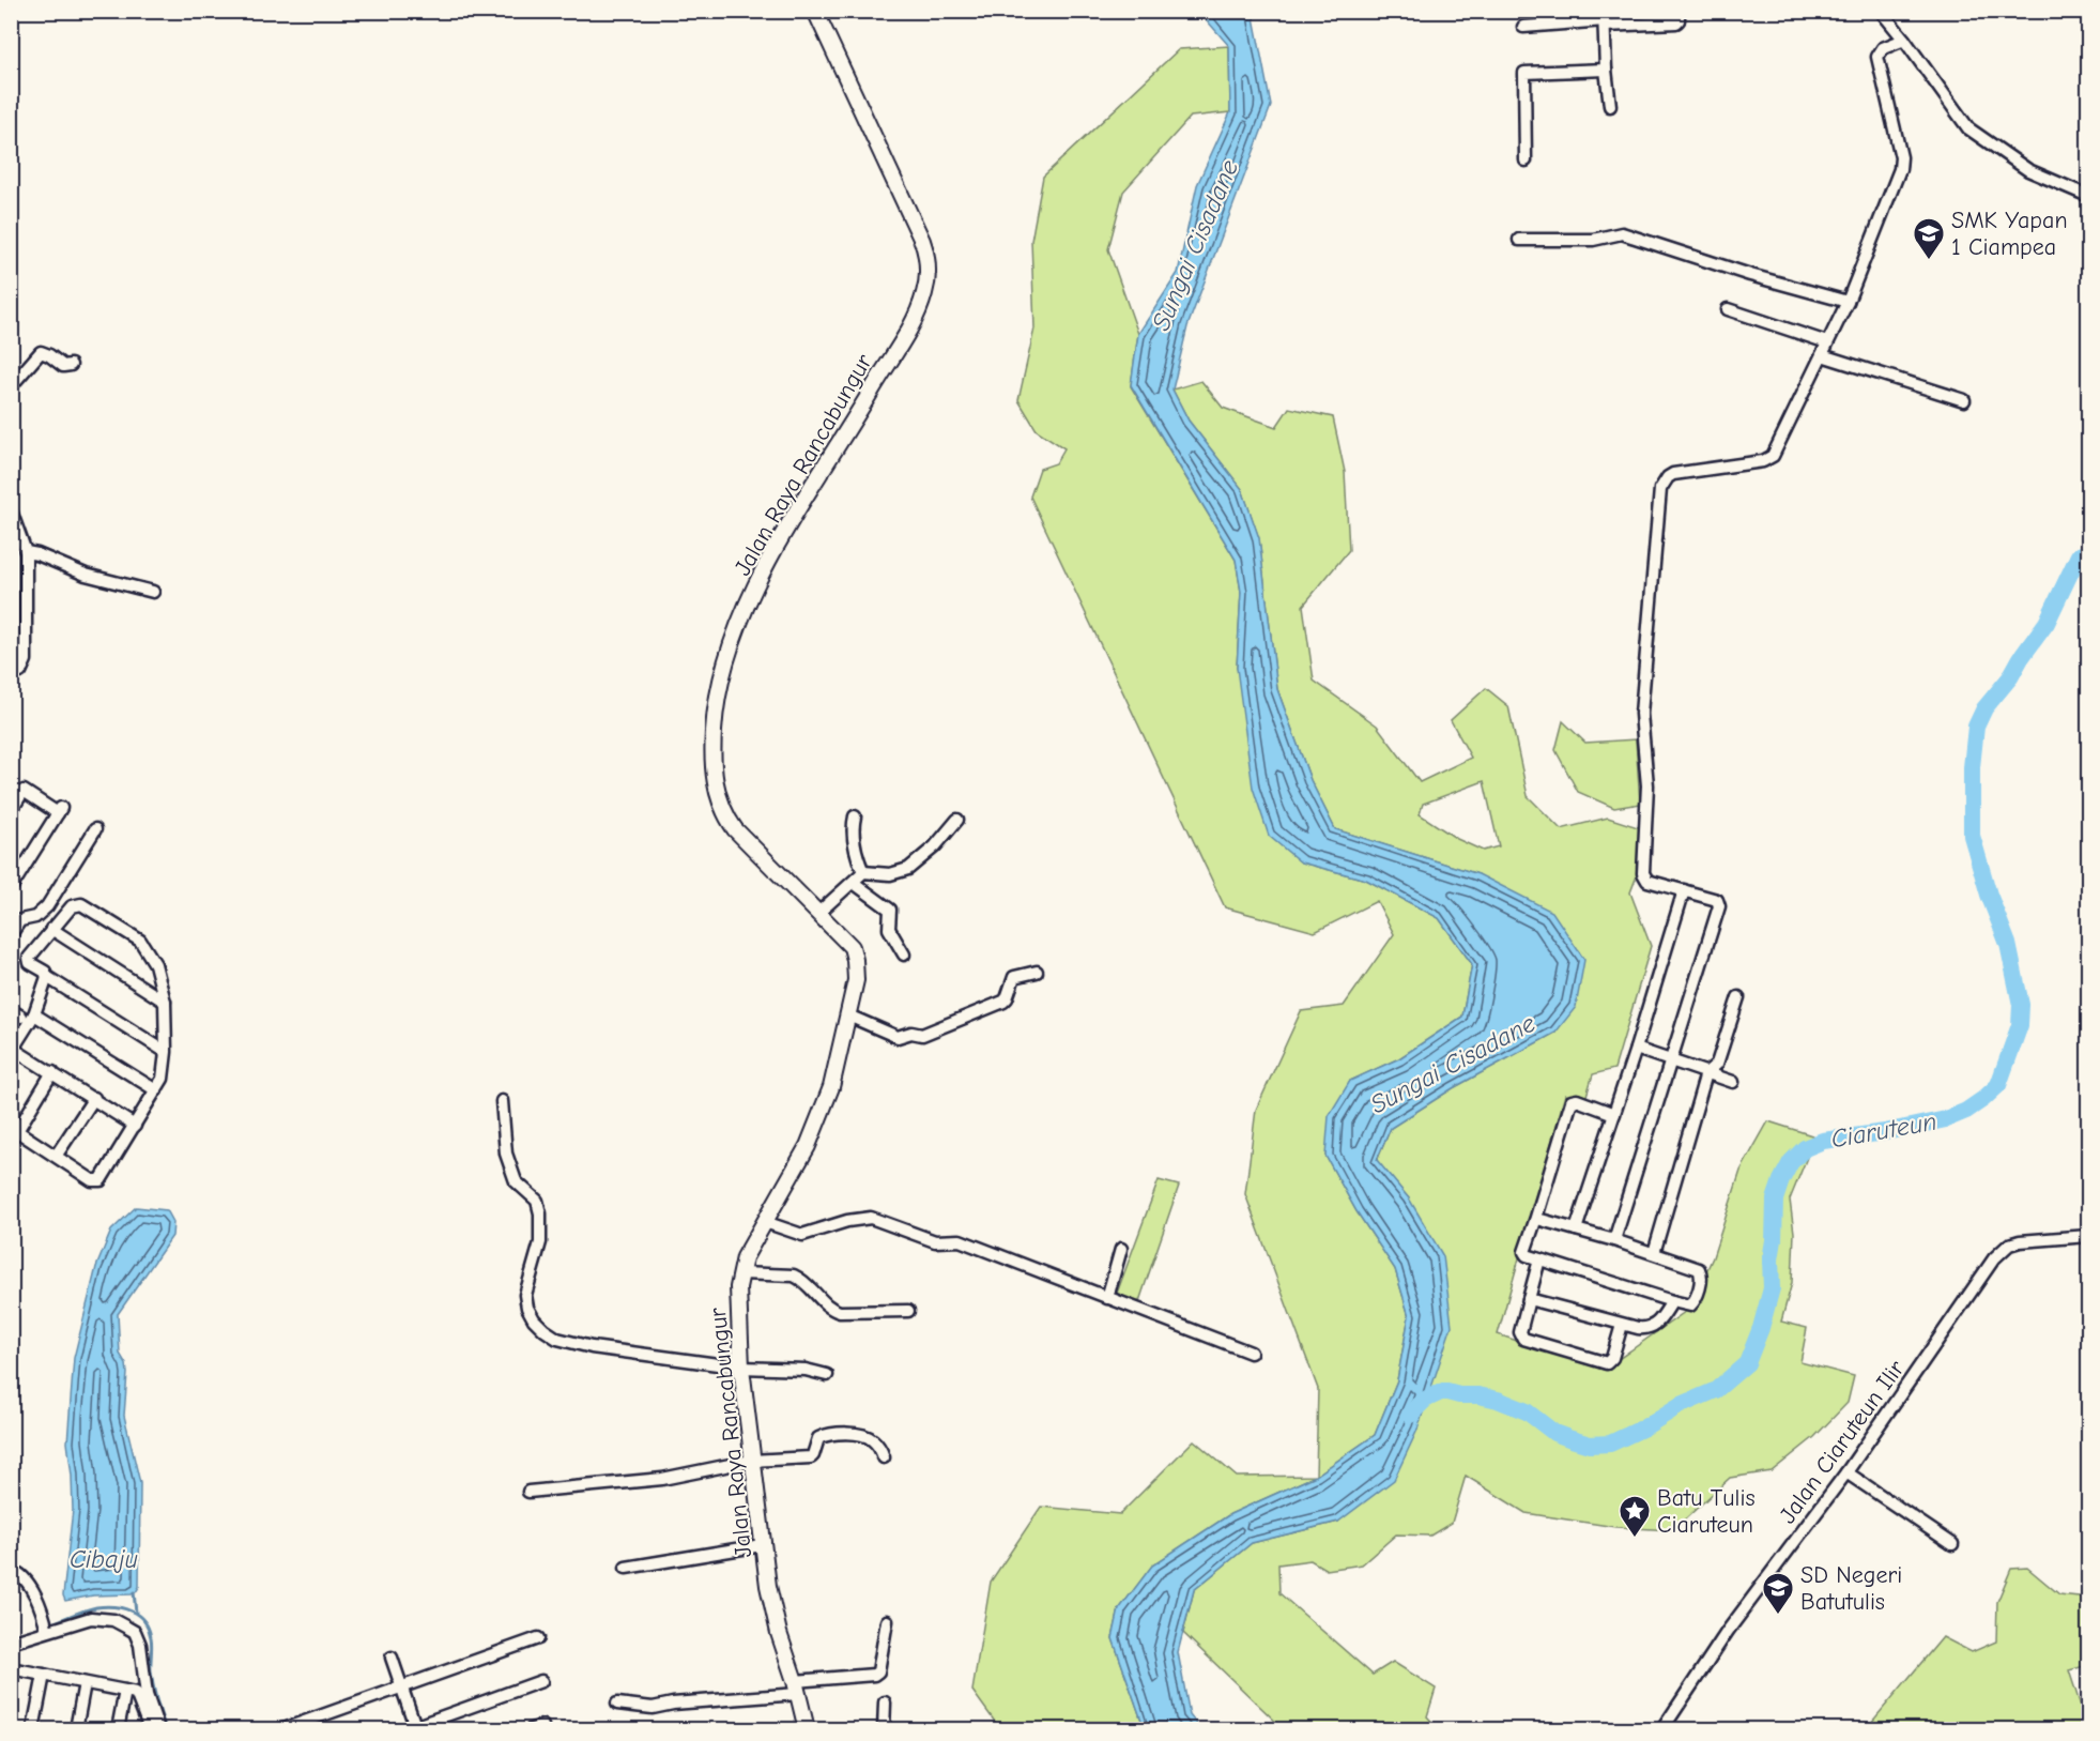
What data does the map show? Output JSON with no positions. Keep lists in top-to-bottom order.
{
  "streets": {
    "main road": ["Jalan Raya Rancabungur"],
    "street": ["Jalan Ciaruteun Ilir"]
  },
  "water": ["Sungai Cisadane", "Ciaruteun", "Cibaju"],
  "places": {
    "school or university": ["SMK Yapan 1 Ciampea", "SD Negeri Batutulis"],
    "place": ["Batu Tulis Ciaruteun"]
  }
}
